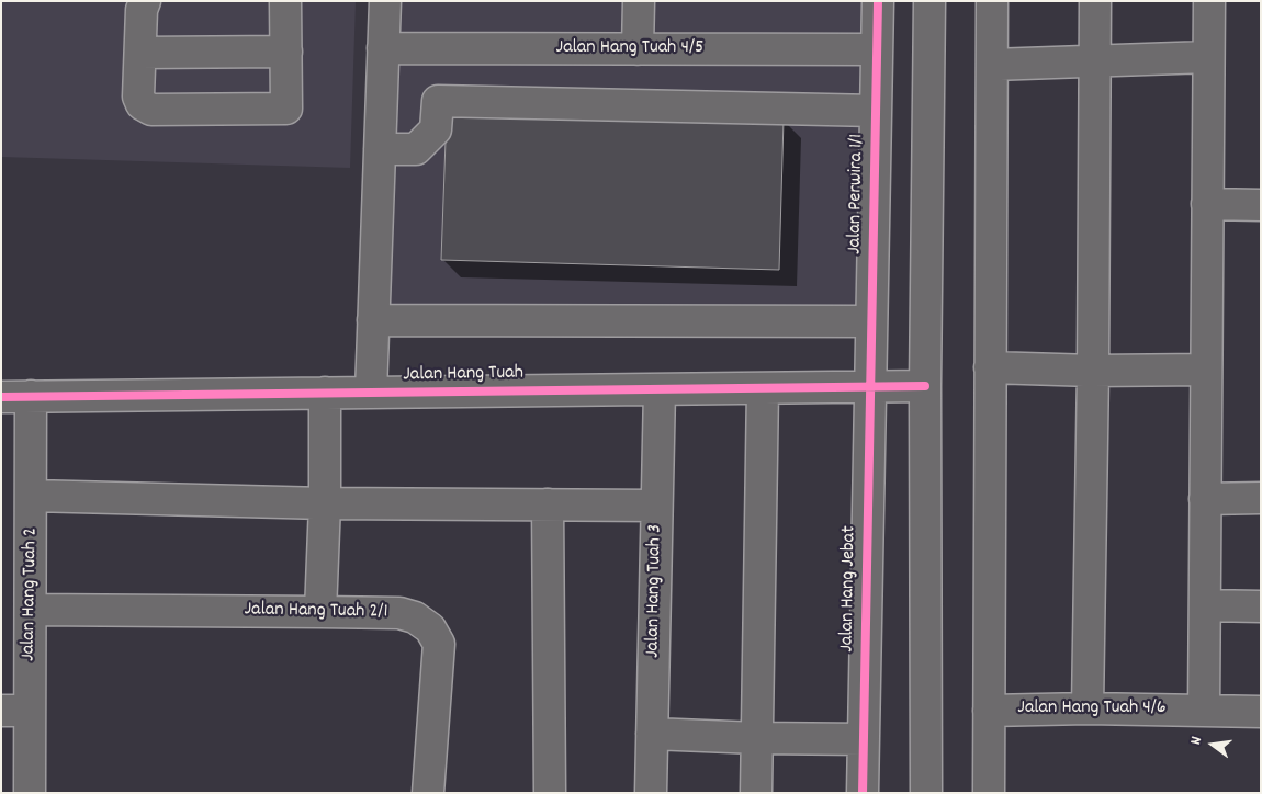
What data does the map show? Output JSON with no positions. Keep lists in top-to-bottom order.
{
  "streets": {
    "street": [
      "Jalan Hang Tuah 4/5",
      "Jalan Perwira 1/1",
      "Jalan Hang Tuah",
      "Jalan Hang Jebat",
      "Jalan Hang Tuah 3",
      "Jalan Hang Tuah 2",
      "Jalan Hang Tuah 2/1",
      "Jalan Hang Tuah 4/6"
    ]
  },
  "crossings": [
    ["Jalan Hang Tuah 4/5", "Jalan Perwira 1/1"],
    ["Jalan Perwira 1/1", "Jalan Hang Tuah"],
    ["Jalan Perwira 1/1", "Jalan Hang Jebat"],
    ["Jalan Hang Tuah", "Jalan Hang Jebat"],
    ["Jalan Hang Tuah", "Jalan Hang Tuah 3"],
    ["Jalan Hang Tuah", "Jalan Hang Tuah 2"],
    ["Jalan Hang Tuah 2", "Jalan Hang Tuah 2/1"]
  ],
  "north": "left"
}
